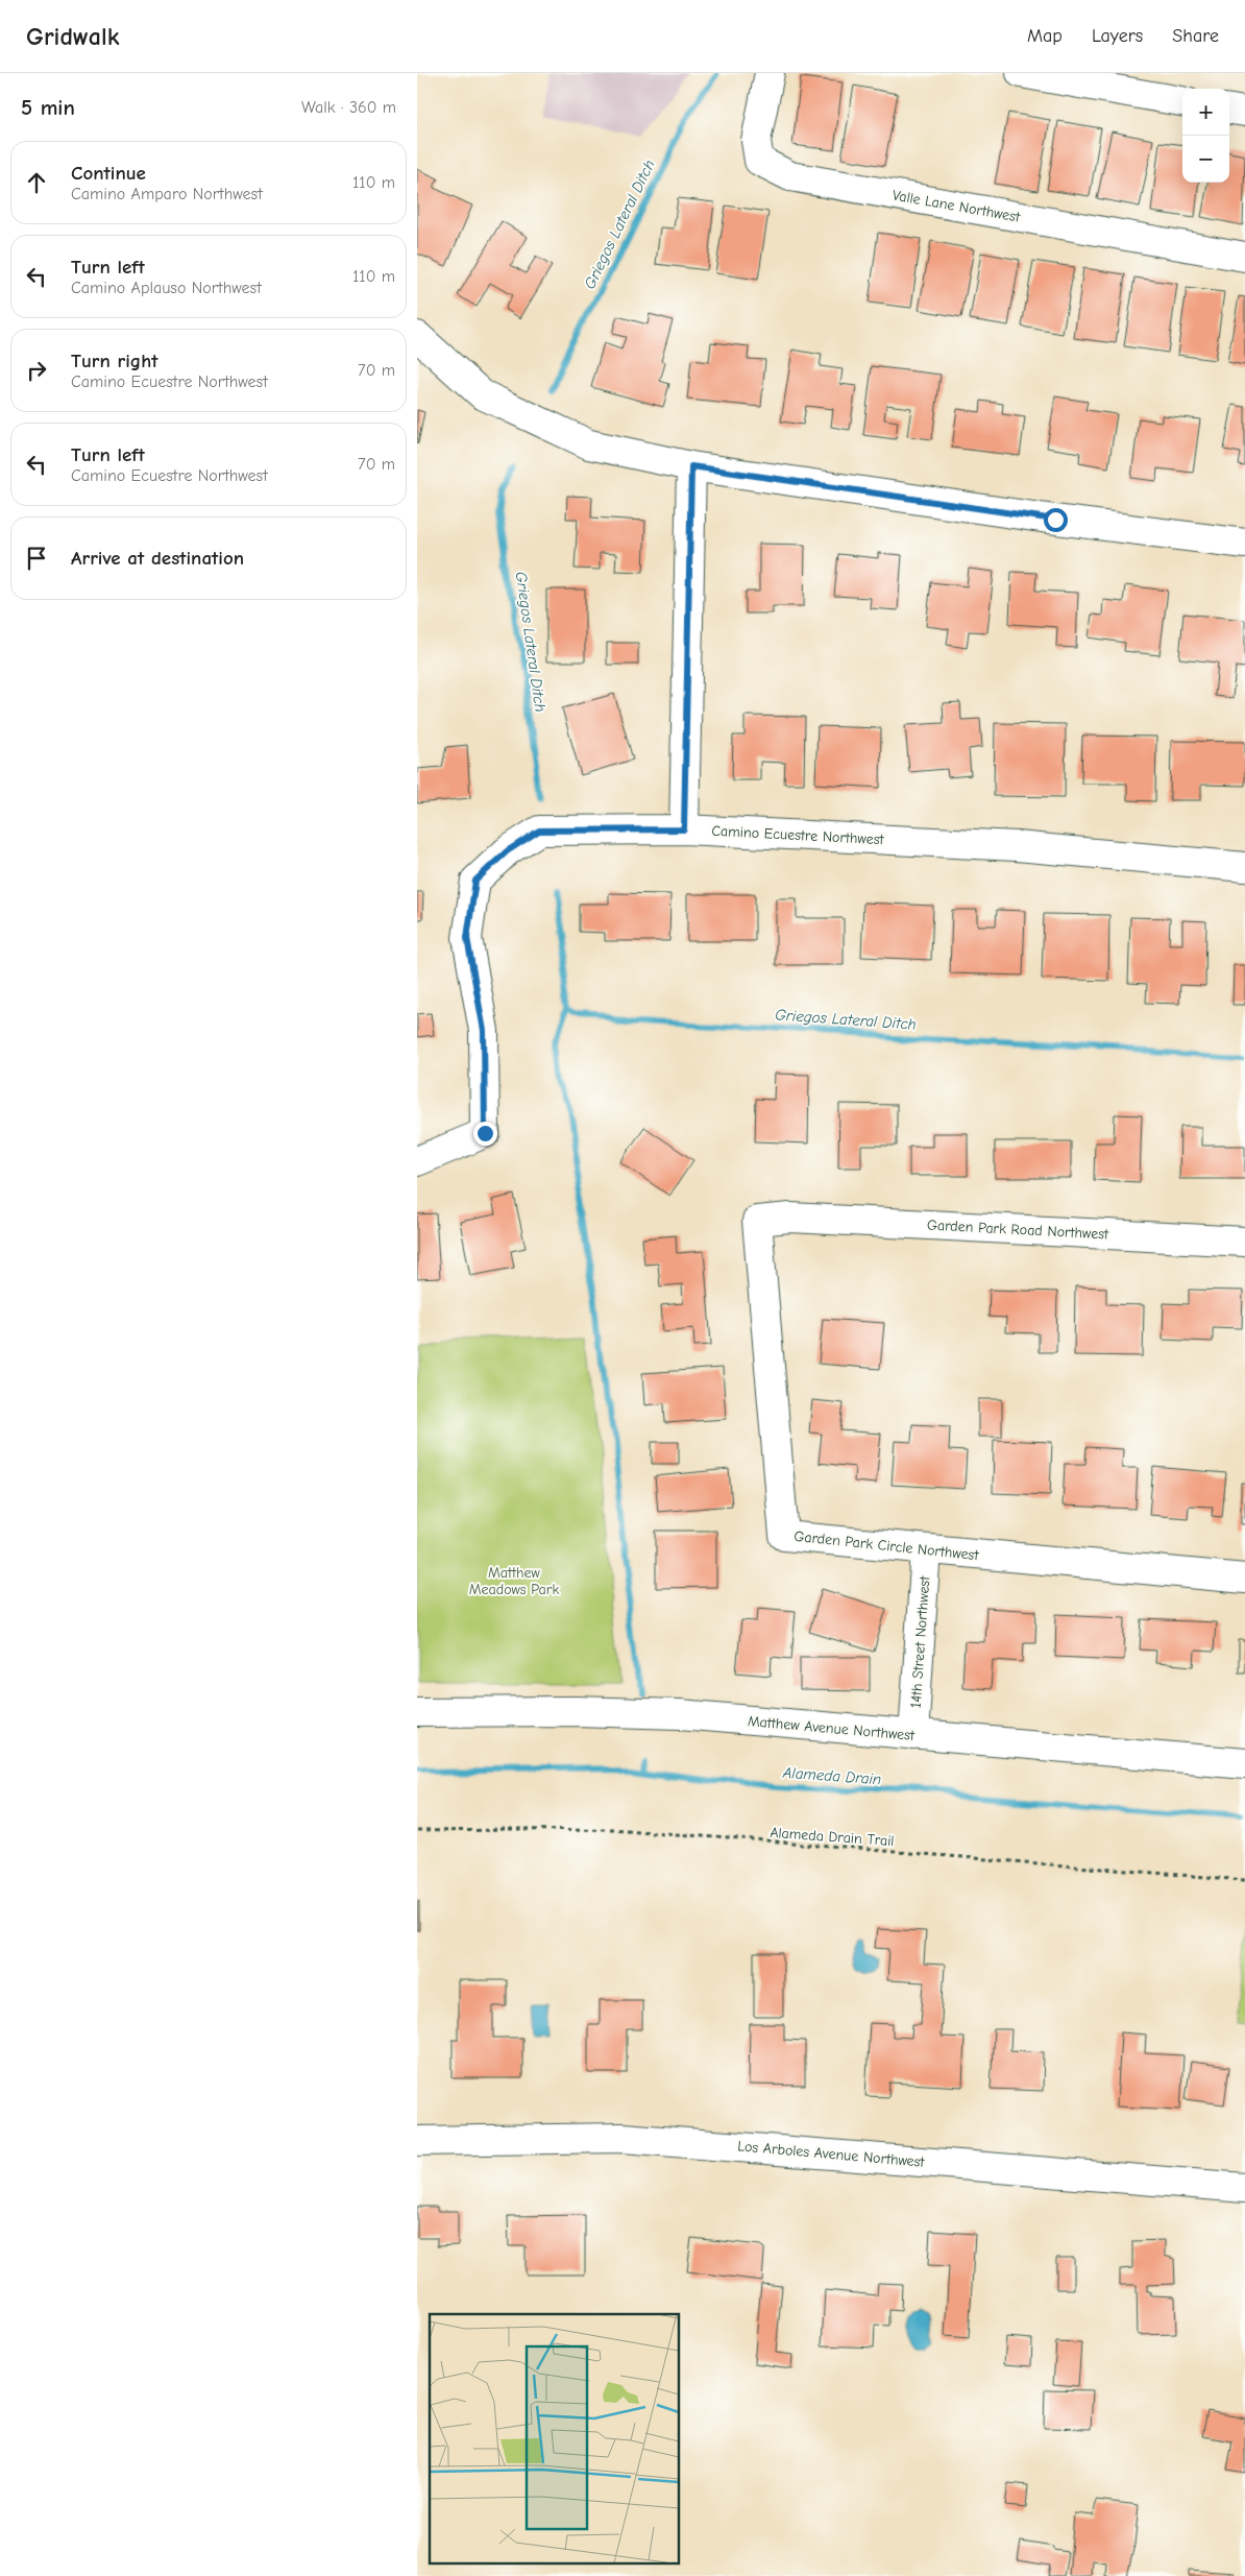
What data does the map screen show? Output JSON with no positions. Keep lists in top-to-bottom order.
{
  "streets": {
    "street": [
      "Valle Lane Northwest",
      "Camino Ecuestre Northwest",
      "Garden Park Road Northwest",
      "Garden Park Circle Northwest",
      "14th Street Northwest",
      "Matthew Avenue Northwest",
      "Los Arboles Avenue Northwest"
    ],
    "path": ["Alameda Drain Trail"]
  },
  "crossings": [
    ["Garden Park Road Northwest", "Garden Park Circle Northwest"],
    ["Garden Park Circle Northwest", "14th Street Northwest"],
    ["14th Street Northwest", "Matthew Avenue Northwest"]
  ],
  "water": ["Griegos Lateral Ditch", "Alameda Drain"],
  "parks": ["Matthew Meadows Park"],
  "page": {
    "header": "Gridwalk",
    "nav": ["Map", "Layers", "Share"],
    "heading": ["5 min", "Walk · 360 m"],
    "map_buttons": ["+", "−"],
    "list": [
      ["Continue", "Camino Amparo Northwest", "110 m"],
      ["Turn left", "Camino Aplauso Northwest", "110 m"],
      ["Turn right", "Camino Ecuestre Northwest", "70 m"],
      ["Turn left", "Camino Ecuestre Northwest", "70 m"],
      "Arrive at destination"
    ]
  }
}
